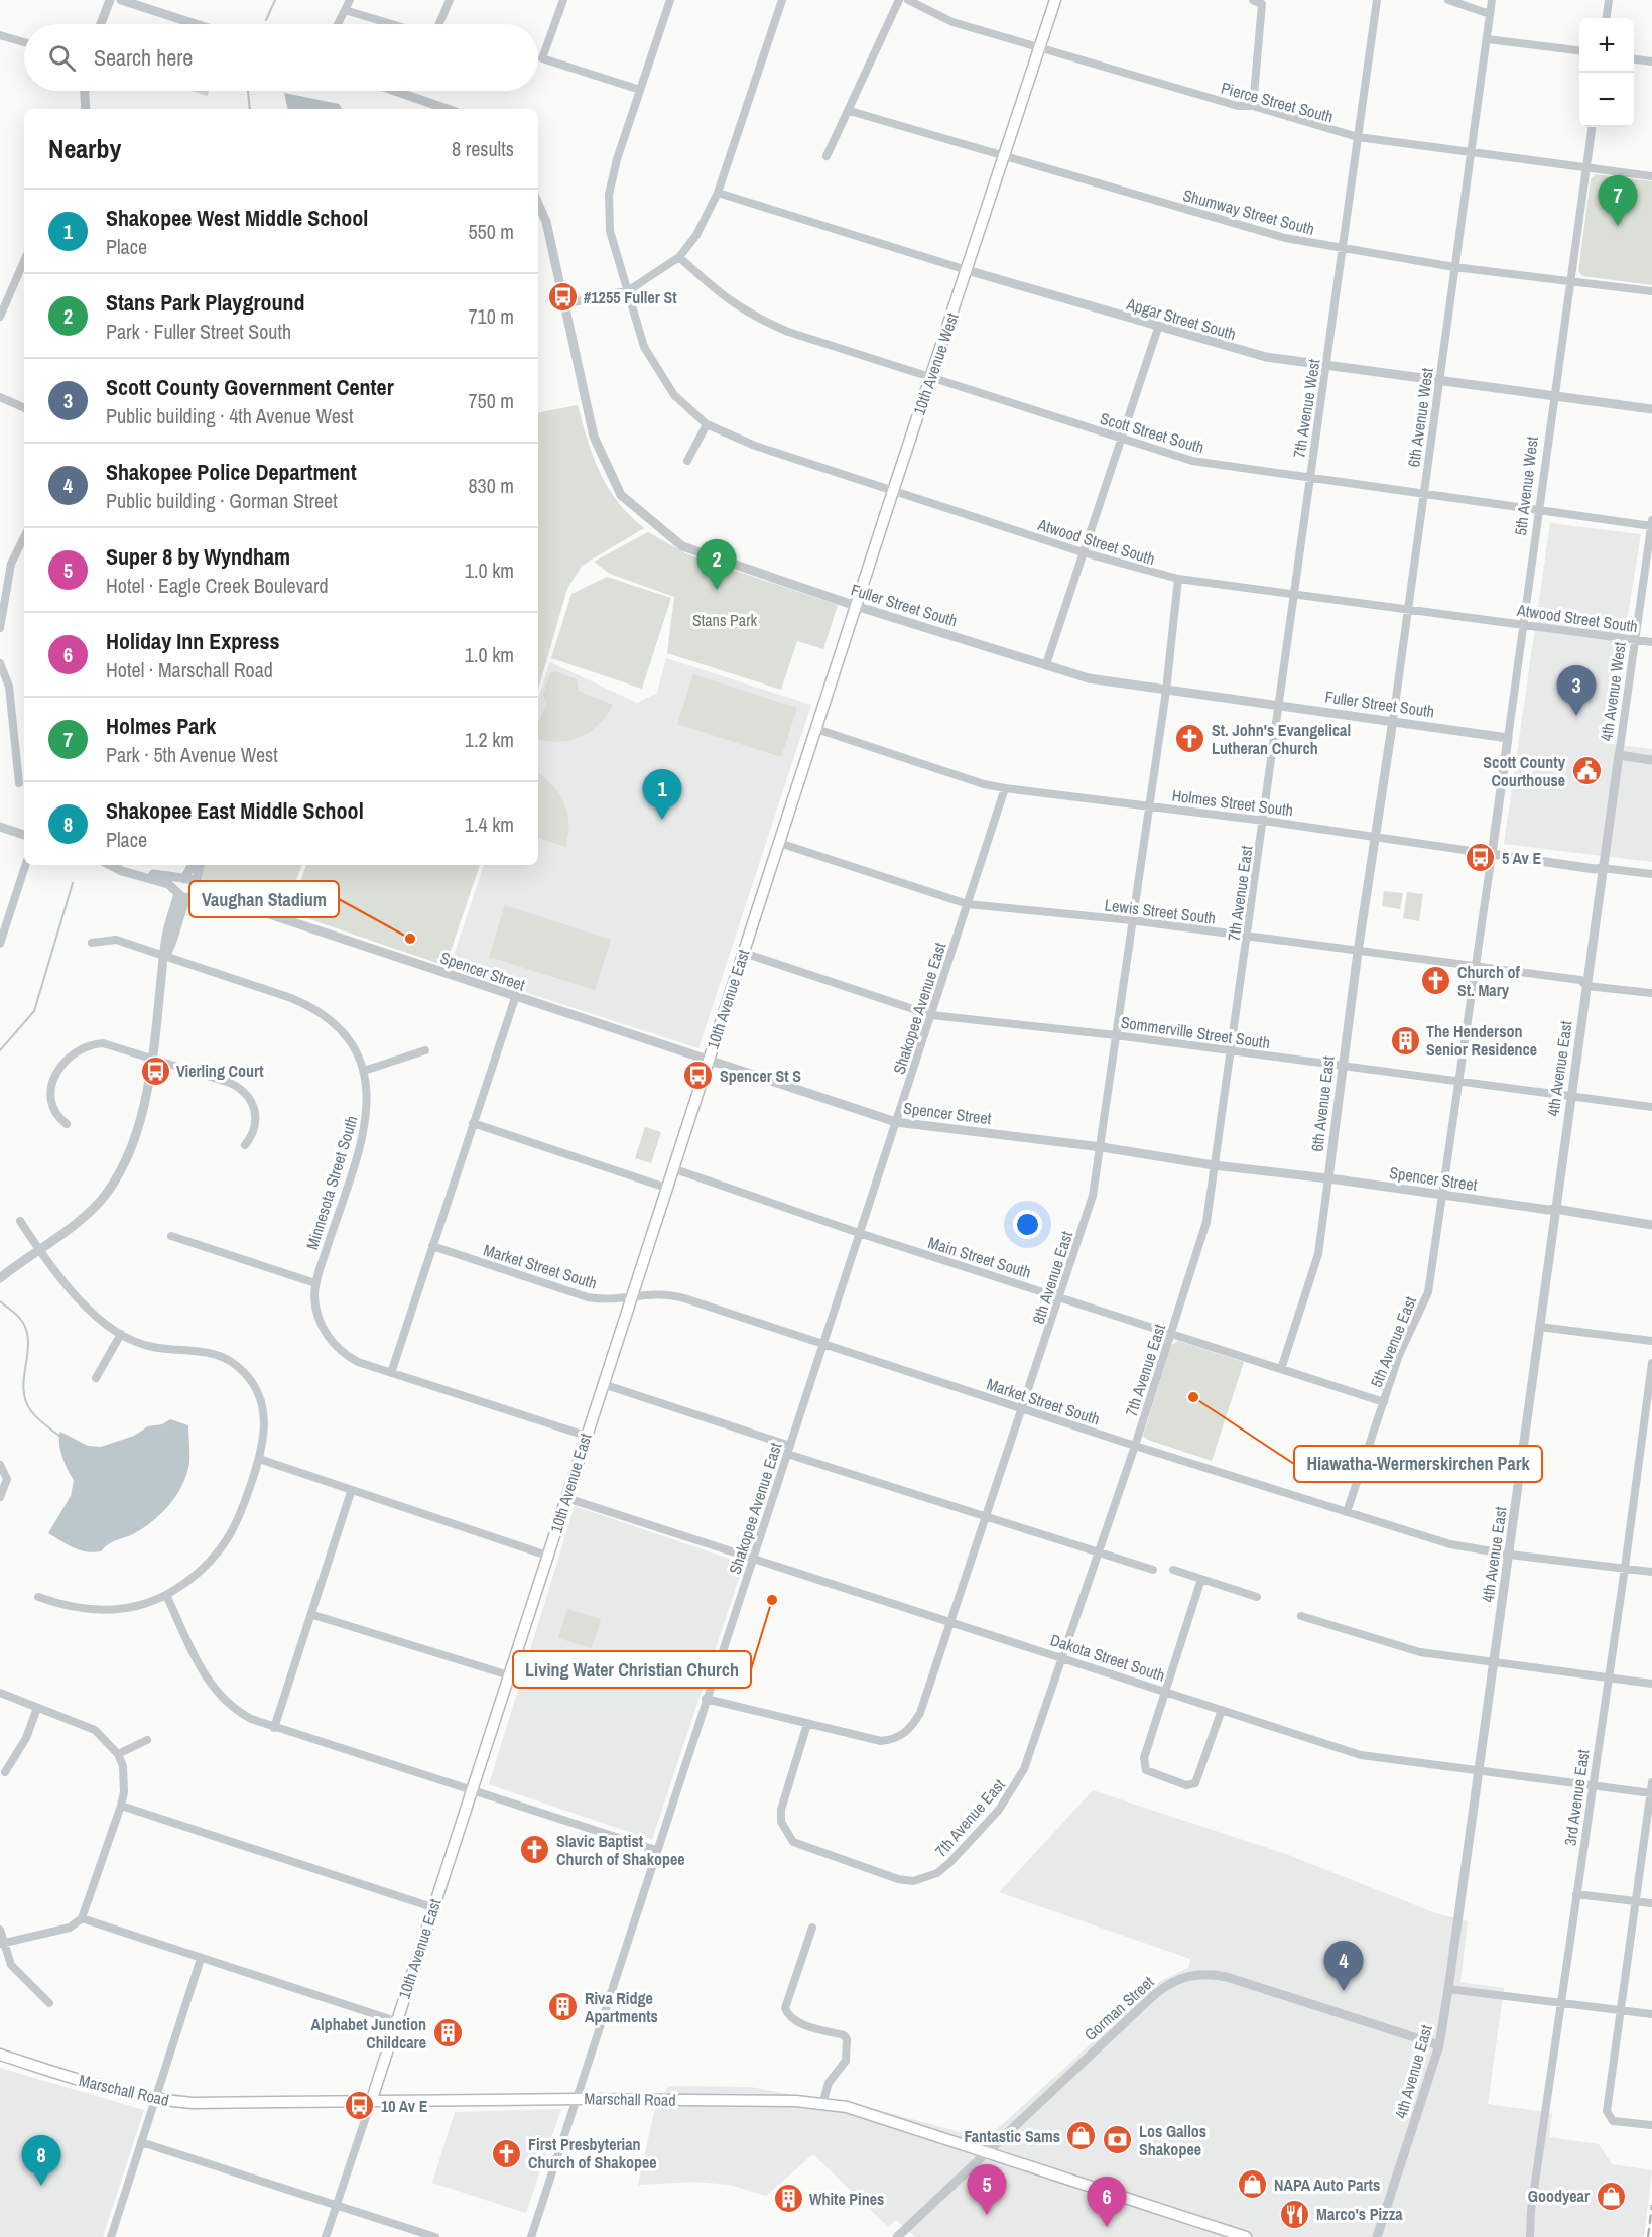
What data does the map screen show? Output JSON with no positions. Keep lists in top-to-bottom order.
{
  "streets": {
    "main road": ["10th Avenue West", "10th Avenue East", "Marschall Road"],
    "street": [
      "Pierce Street South",
      "Shumway Street South",
      "Apgar Street South",
      "7th Avenue West",
      "6th Avenue West",
      "Scott Street South",
      "5th Avenue West",
      "Atwood Street South",
      "Fuller Street South",
      "4th Avenue West",
      "Holmes Street South",
      "7th Avenue East",
      "Lewis Street South",
      "Spencer Street",
      "Shakopee Avenue East",
      "Sommerville Street South",
      "4th Avenue East",
      "6th Avenue East",
      "Minnesota Street South",
      "Main Street South",
      "Market Street South",
      "8th Avenue East",
      "5th Avenue East",
      "Dakota Street South",
      "3rd Avenue East",
      "Gorman Street"
    ]
  },
  "crossings": [
    ["Pierce Street South", "10th Avenue West"],
    ["Pierce Street South", "7th Avenue West"],
    ["Pierce Street South", "6th Avenue West"],
    ["Pierce Street South", "5th Avenue West"],
    ["Shumway Street South", "10th Avenue West"],
    ["Shumway Street South", "7th Avenue West"],
    ["Shumway Street South", "6th Avenue West"],
    ["Shumway Street South", "5th Avenue West"],
    ["Apgar Street South", "10th Avenue West"],
    ["Apgar Street South", "7th Avenue West"],
    ["Apgar Street South", "6th Avenue West"],
    ["Apgar Street South", "5th Avenue West"],
    ["10th Avenue West", "Scott Street South"],
    ["10th Avenue West", "Atwood Street South"],
    ["10th Avenue West", "Fuller Street South"],
    ["10th Avenue West", "Holmes Street South"],
    ["10th Avenue West", "10th Avenue East"],
    ["7th Avenue West", "Scott Street South"],
    ["7th Avenue West", "Atwood Street South"],
    ["7th Avenue West", "Fuller Street South"],
    ["7th Avenue West", "Holmes Street South"],
    ["7th Avenue West", "7th Avenue East"],
    ["6th Avenue West", "Scott Street South"],
    ["6th Avenue West", "Atwood Street South"],
    ["6th Avenue West", "Fuller Street South"],
    ["6th Avenue West", "Holmes Street South"],
    ["6th Avenue West", "6th Avenue East"],
    ["Scott Street South", "5th Avenue West"],
    ["Scott Street South", "4th Avenue West"],
    ["5th Avenue West", "Atwood Street South"],
    ["5th Avenue West", "Fuller Street South"],
    ["5th Avenue West", "Holmes Street South"],
    ["5th Avenue West", "5th Avenue East"],
    ["Atwood Street South", "4th Avenue West"],
    ["Atwood Street South", "8th Avenue East"],
    ["Fuller Street South", "8th Avenue East"],
    ["4th Avenue West", "Holmes Street South"],
    ["4th Avenue West", "4th Avenue East"],
    ["Holmes Street South", "7th Avenue East"],
    ["Holmes Street South", "10th Avenue East"],
    ["Holmes Street South", "Shakopee Avenue East"],
    ["Holmes Street South", "4th Avenue East"],
    ["Holmes Street South", "6th Avenue East"],
    ["Holmes Street South", "8th Avenue East"],
    ["Holmes Street South", "5th Avenue East"],
    ["7th Avenue East", "Lewis Street South"],
    ["7th Avenue East", "Spencer Street"],
    ["7th Avenue East", "Sommerville Street South"],
    ["7th Avenue East", "Main Street South"],
    ["7th Avenue East", "Market Street South"],
    ["7th Avenue East", "8th Avenue East"],
    ["7th Avenue East", "Dakota Street South"],
    ["Lewis Street South", "10th Avenue East"],
    ["Lewis Street South", "Shakopee Avenue East"],
    ["Lewis Street South", "4th Avenue East"],
    ["Lewis Street South", "6th Avenue East"],
    ["Lewis Street South", "8th Avenue East"],
    ["Lewis Street South", "5th Avenue East"],
    ["Spencer Street", "10th Avenue East"],
    ["Spencer Street", "Shakopee Avenue East"],
    ["Spencer Street", "4th Avenue East"],
    ["Spencer Street", "6th Avenue East"],
    ["Spencer Street", "8th Avenue East"],
    ["Spencer Street", "5th Avenue East"],
    ["10th Avenue East", "Sommerville Street South"],
    ["10th Avenue East", "Minnesota Street South"],
    ["10th Avenue East", "Main Street South"],
    ["10th Avenue East", "Market Street South"],
    ["10th Avenue East", "Dakota Street South"],
    ["10th Avenue East", "Marschall Road"],
    ["Shakopee Avenue East", "Sommerville Street South"],
    ["Shakopee Avenue East", "Main Street South"],
    ["Shakopee Avenue East", "Market Street South"],
    ["Shakopee Avenue East", "Dakota Street South"],
    ["Shakopee Avenue East", "Marschall Road"],
    ["Sommerville Street South", "4th Avenue East"],
    ["Sommerville Street South", "6th Avenue East"],
    ["Sommerville Street South", "8th Avenue East"],
    ["Sommerville Street South", "5th Avenue East"],
    ["4th Avenue East", "Market Street South"],
    ["4th Avenue East", "Dakota Street South"],
    ["4th Avenue East", "Gorman Street"],
    ["6th Avenue East", "Main Street South"],
    ["Main Street South", "8th Avenue East"],
    ["Main Street South", "5th Avenue East"],
    ["Market Street South", "8th Avenue East"],
    ["Market Street South", "5th Avenue East"],
    ["Market Street South", "3rd Avenue East"],
    ["8th Avenue East", "Dakota Street South"],
    ["Dakota Street South", "3rd Avenue East"],
    ["Gorman Street", "Marschall Road"]
  ],
  "parks": ["Stans Park"],
  "places": {
    "bus stop": [
      "#1255 Fuller St",
      "5 Av E",
      "Vierling Court",
      "Spencer St S",
      "10 Av E"
    ],
    "church": [
      "St. John's Evangelical Lutheran Church",
      "Church of St. Mary",
      "Slavic Baptist Church of Shakopee",
      "First Presbyterian Church of Shakopee"
    ],
    "public building": ["Scott County Courthouse"],
    "other": ["Vaughan Stadium", "Hiawatha-Wermerskirchen Park", "Living Water Christian Church"],
    "building": [
      "The Henderson Senior Residence",
      "Riva Ridge Apartments",
      "Alphabet Junction Childcare",
      "White Pines"
    ],
    "shop": ["Fantastic Sams", "NAPA Auto Parts", "Goodyear"],
    "bank": ["Los Gallos Shakopee"],
    "restaurant": ["Marco's Pizza"]
  },
  "page": {
    "map_buttons": ["+", "−"],
    "search": "Search here",
    "heading": ["Nearby", "8 results"],
    "pins": [
      "7",
      "2",
      "3",
      "1",
      "4",
      "8",
      "5",
      "6"
    ],
    "list": [
      {
        "mark": "1",
        "name": "Shakopee West Middle School",
        "note": "Place",
        "value": "550 m"
      },
      {
        "mark": "2",
        "name": "Stans Park Playground",
        "note": "Park · Fuller Street South",
        "value": "710 m"
      },
      {
        "mark": "3",
        "name": "Scott County Government Center",
        "note": "Public building · 4th Avenue West",
        "value": "750 m"
      },
      {
        "mark": "4",
        "name": "Shakopee Police Department",
        "note": "Public building · Gorman Street",
        "value": "830 m"
      },
      {
        "mark": "5",
        "name": "Super 8 by Wyndham",
        "note": "Hotel · Eagle Creek Boulevard",
        "value": "1.0 km"
      },
      {
        "mark": "6",
        "name": "Holiday Inn Express",
        "note": "Hotel · Marschall Road",
        "value": "1.0 km"
      },
      {
        "mark": "7",
        "name": "Holmes Park",
        "note": "Park · 5th Avenue West",
        "value": "1.2 km"
      },
      {
        "mark": "8",
        "name": "Shakopee East Middle School",
        "note": "Place",
        "value": "1.4 km"
      }
    ]
  }
}
